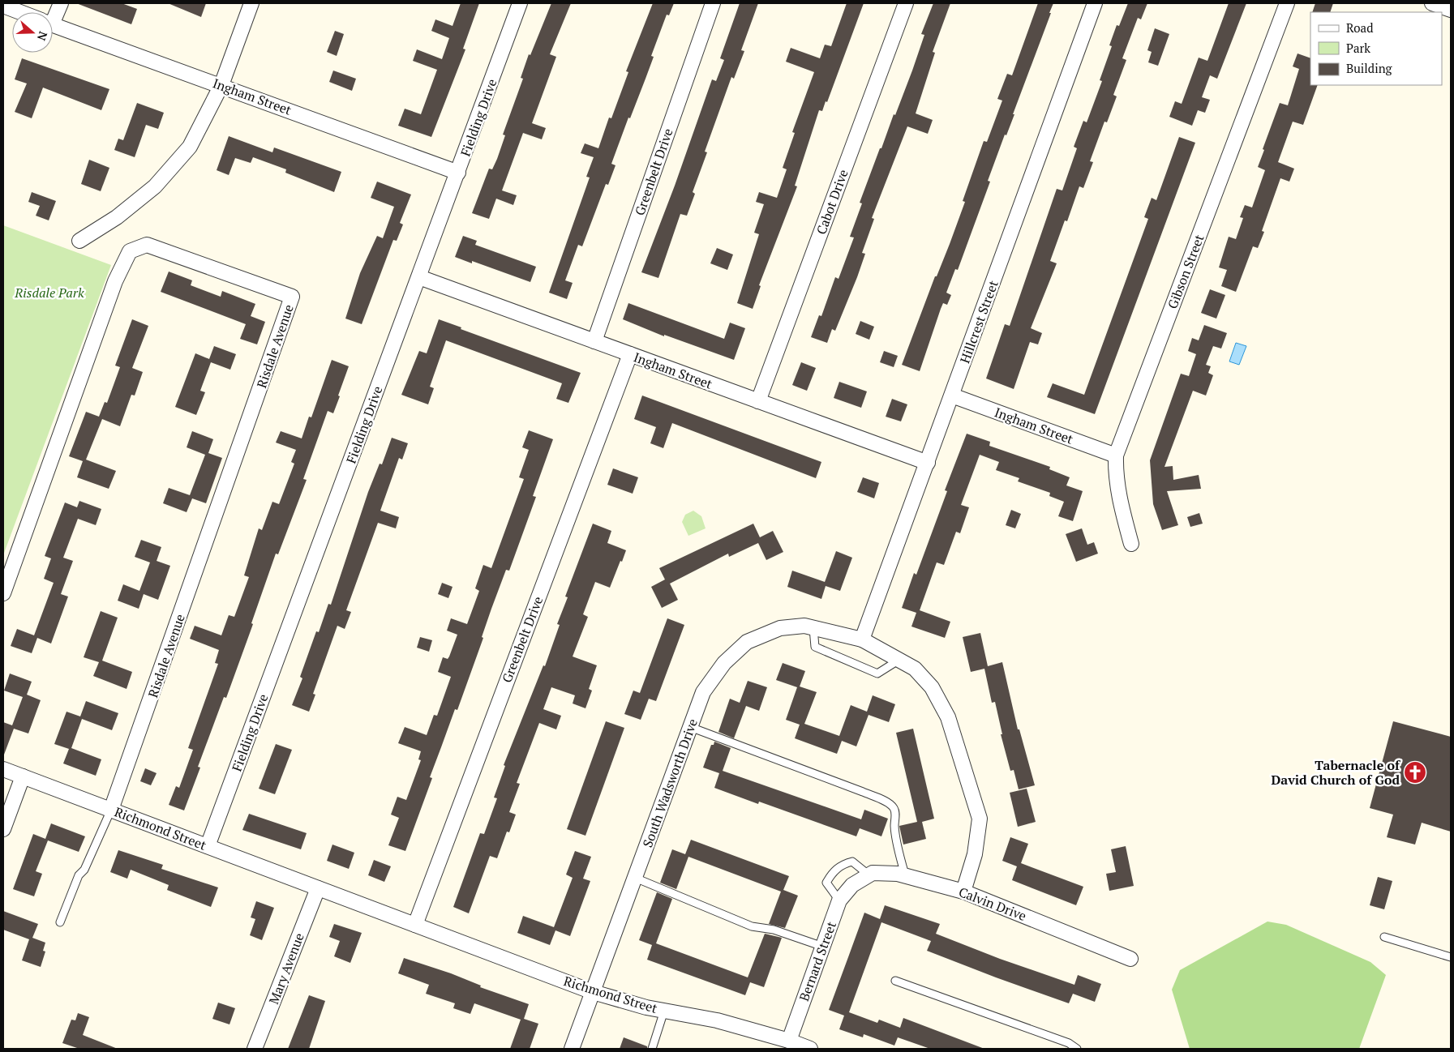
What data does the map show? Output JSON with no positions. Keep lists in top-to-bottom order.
{
  "streets": {
    "street": [
      "Ingham Street",
      "Fielding Drive",
      "Greenbelt Drive",
      "Cabot Drive",
      "Gibson Street",
      "Hillcrest Street",
      "Risdale Avenue",
      "South Wadsworth Drive",
      "Richmond Street",
      "Calvin Drive",
      "Bernard Street",
      "Mary Avenue"
    ]
  },
  "crossings": [
    ["Ingham Street", "Fielding Drive"],
    ["Ingham Street", "Greenbelt Drive"],
    ["Ingham Street", "Cabot Drive"],
    ["Ingham Street", "Gibson Street"],
    ["Ingham Street", "Hillcrest Street"],
    ["Fielding Drive", "Richmond Street"],
    ["Greenbelt Drive", "Richmond Street"],
    ["Hillcrest Street", "South Wadsworth Drive"],
    ["Risdale Avenue", "Richmond Street"],
    ["South Wadsworth Drive", "Richmond Street"],
    ["South Wadsworth Drive", "Calvin Drive"],
    ["Richmond Street", "Bernard Street"],
    ["Richmond Street", "Mary Avenue"],
    ["Calvin Drive", "Bernard Street"]
  ],
  "parks": ["Risdale Park"],
  "places": {
    "church": ["Tabernacle of David Church of God"]
  },
  "legend": ["Road", "Park", "Building"],
  "north": "right"
}
